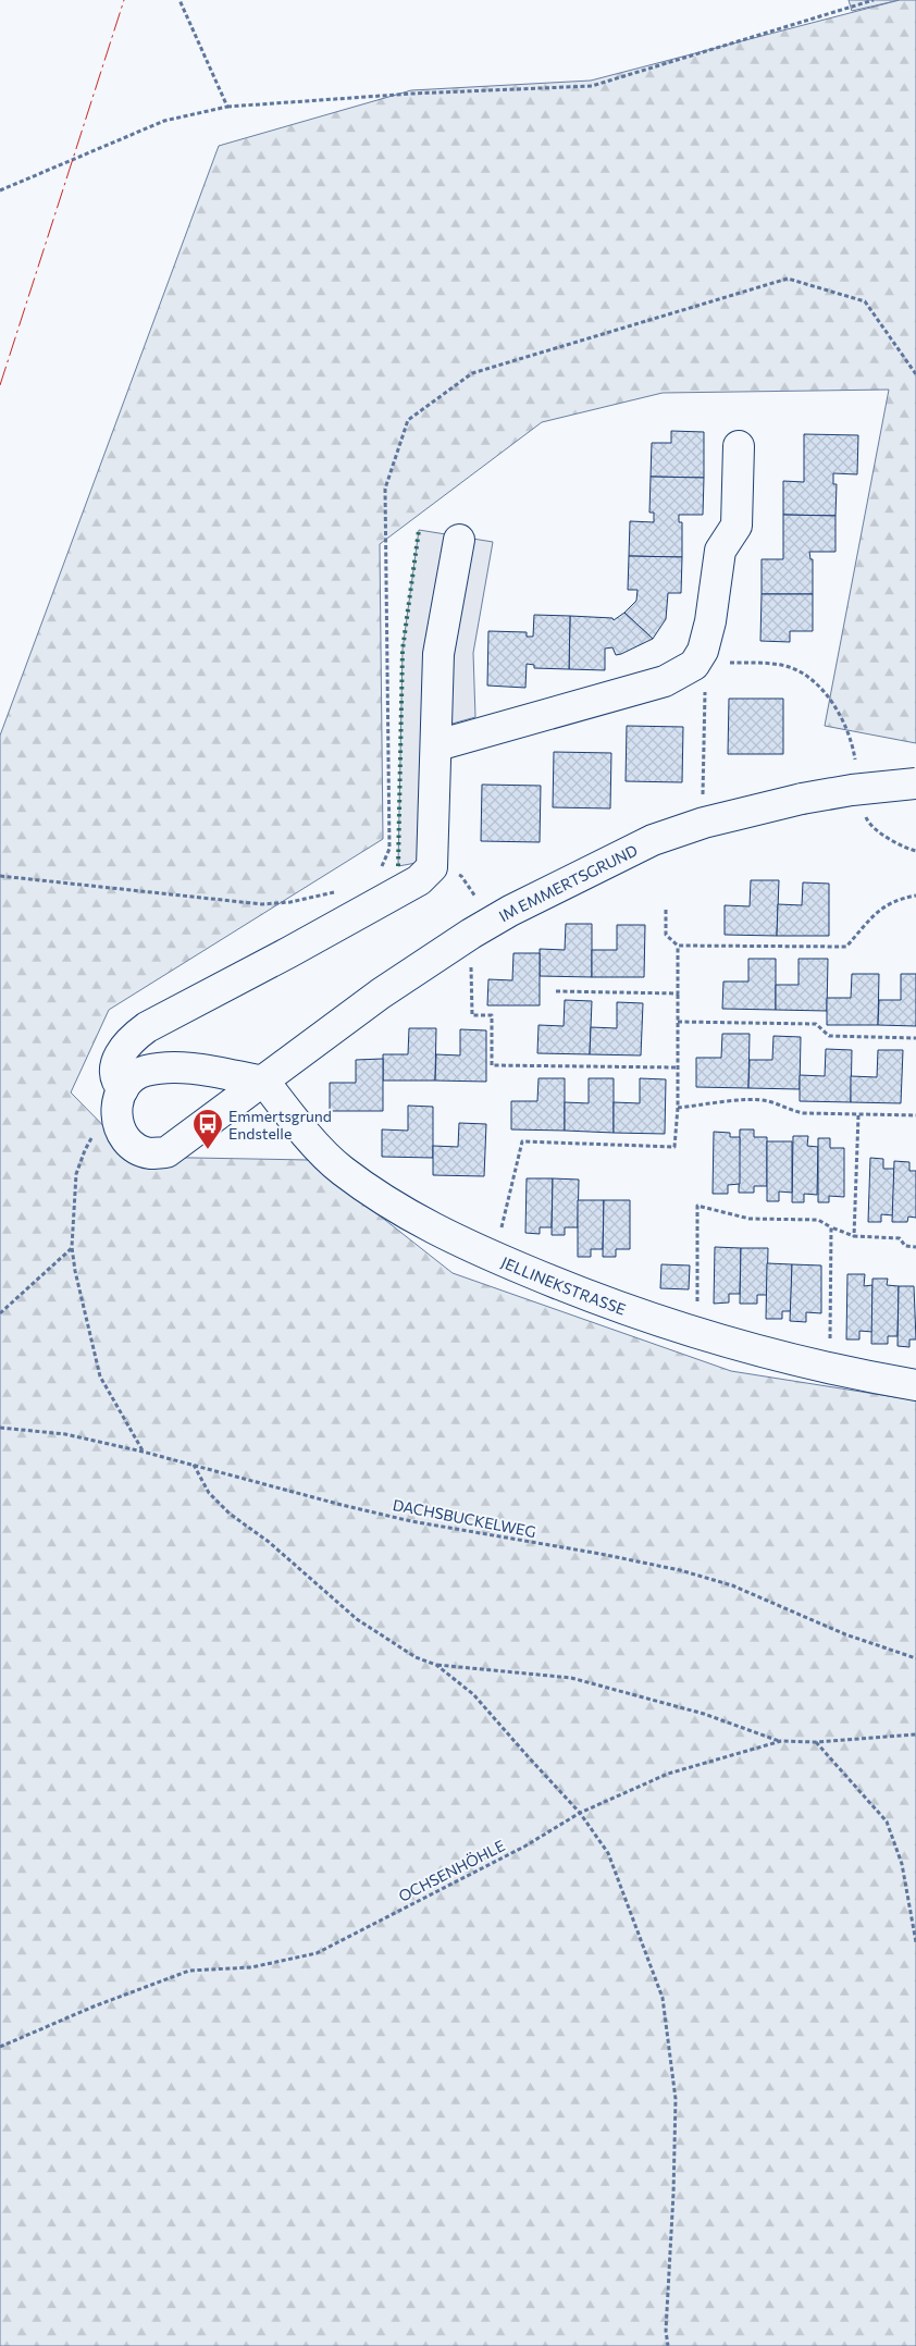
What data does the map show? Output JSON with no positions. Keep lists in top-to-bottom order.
{
  "streets": {
    "street": ["IM EMMERTSGRUND", "JELLINEKSTRASSE"],
    "path": ["DACHSBUCKELWEG", "OCHSENHÖHLE"]
  },
  "crossings": [
    ["IM EMMERTSGRUND", "JELLINEKSTRASSE"]
  ],
  "places": {
    "bus stop": ["Emmertsgrund Endstelle"]
  }
}
